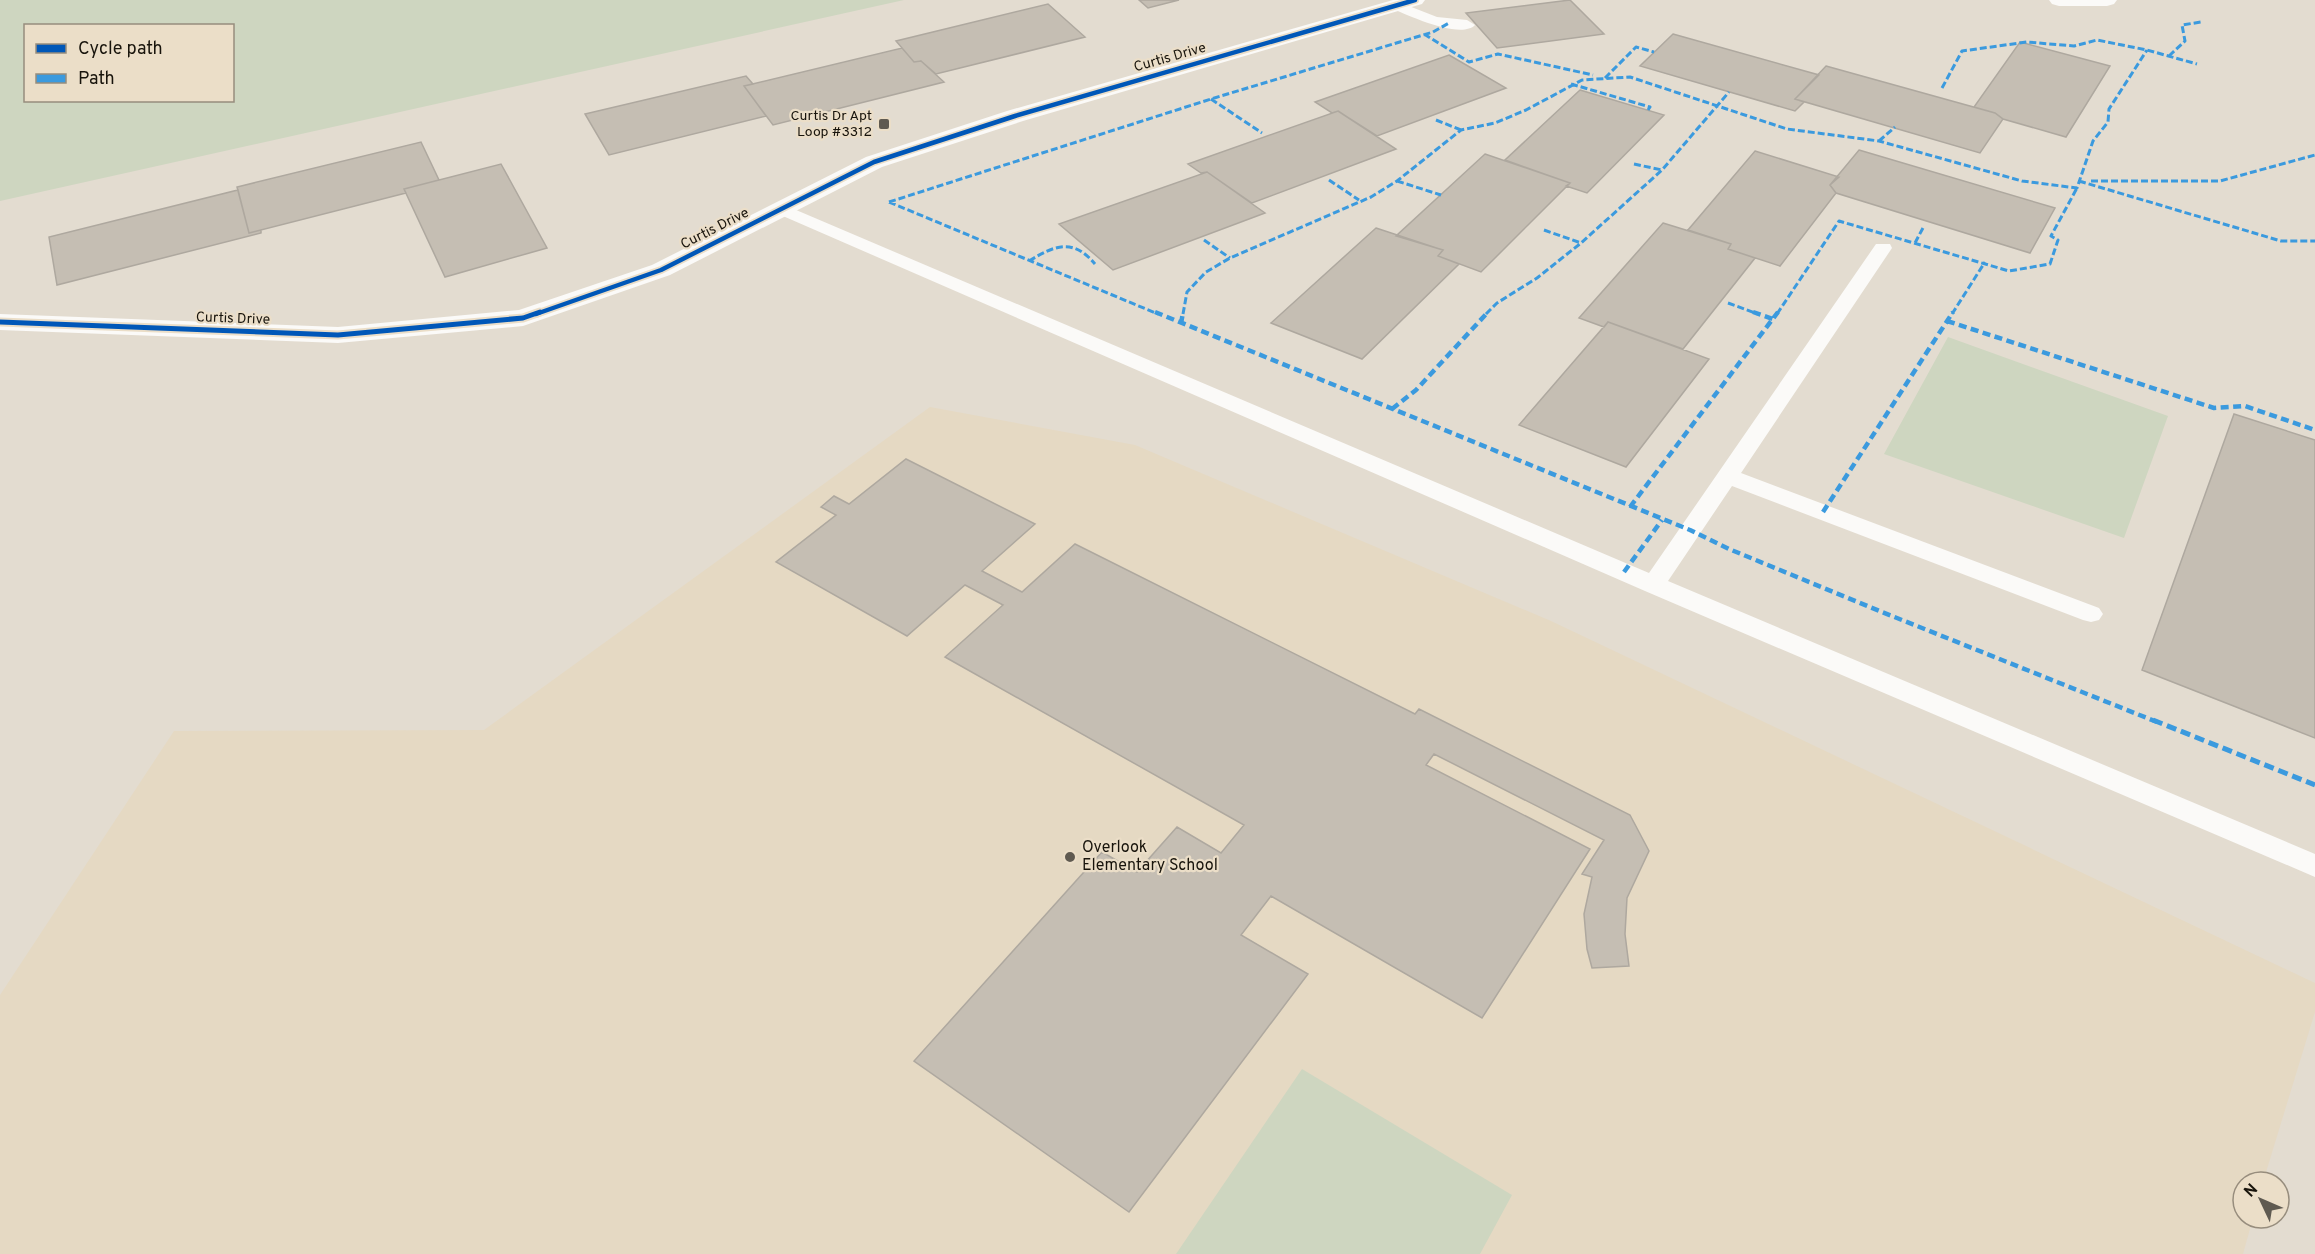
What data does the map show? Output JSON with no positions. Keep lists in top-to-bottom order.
{
  "streets": {
    "street": ["Curtis Drive"]
  },
  "places": {
    "transit": ["Curtis Dr Apt Loop #3312"],
    "other": ["Overlook Elementary School"]
  },
  "legend": ["Cycle path", "Path"],
  "north": "top left"
}
